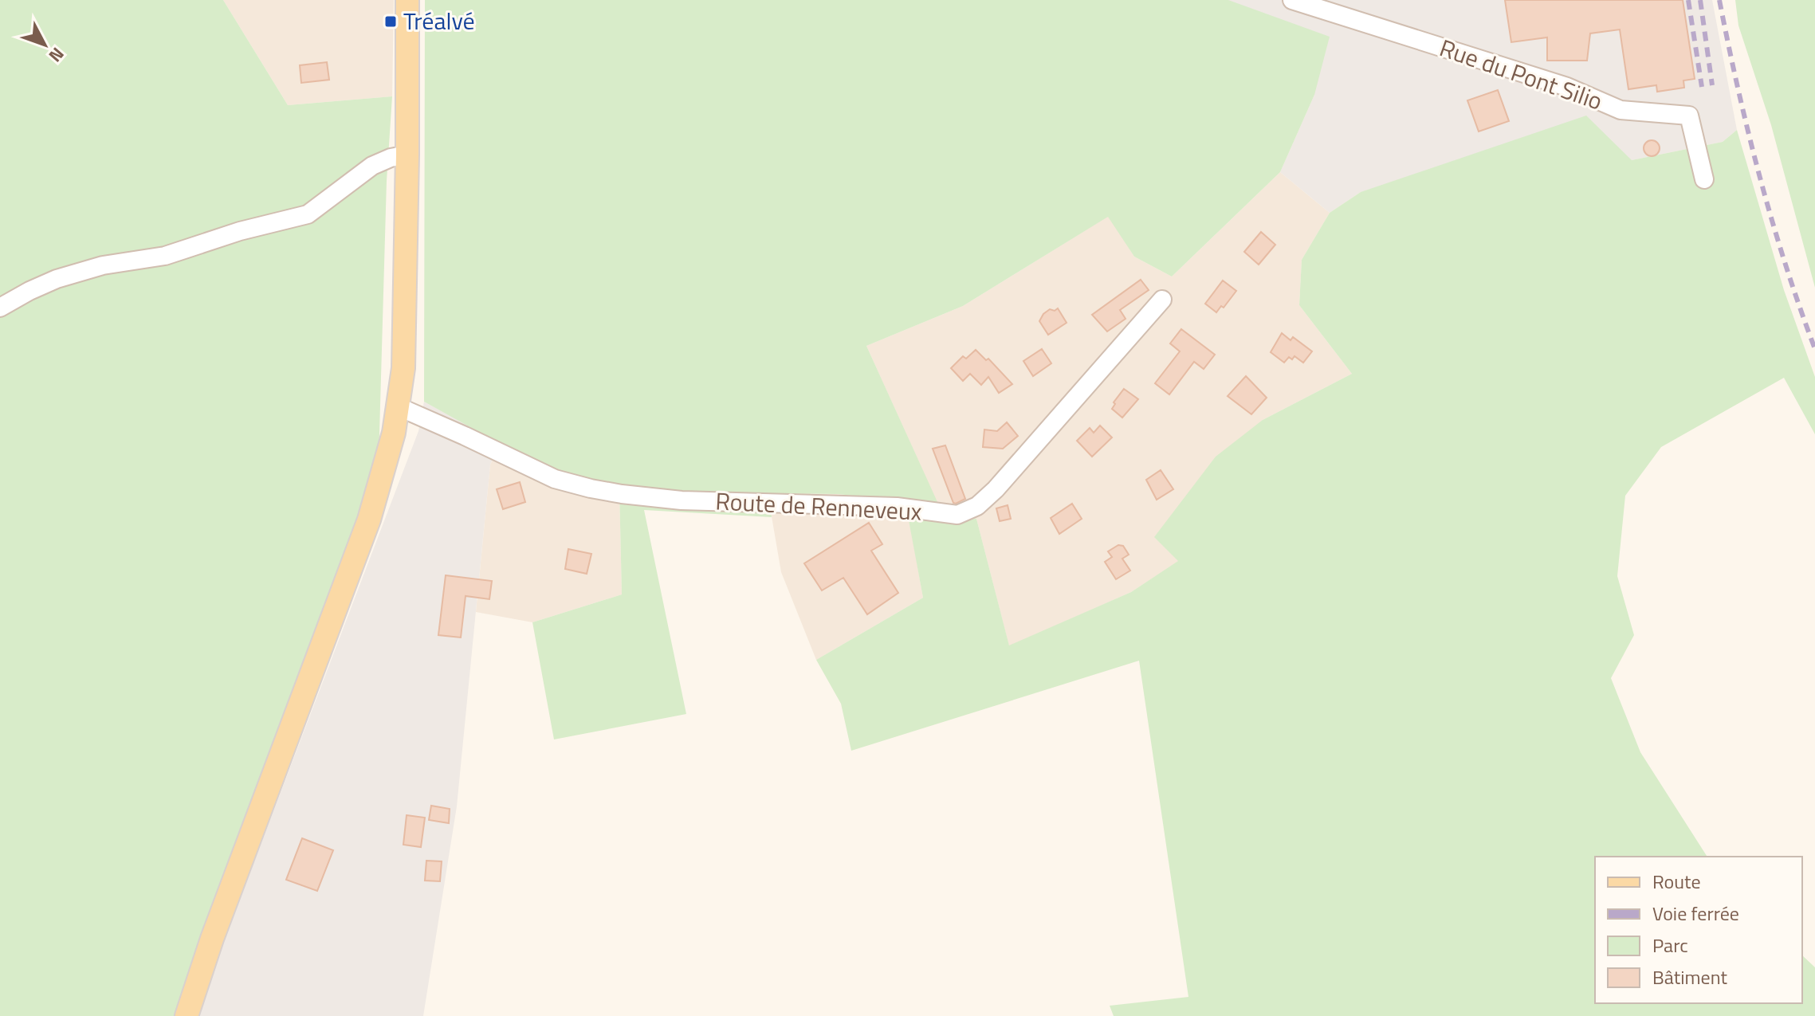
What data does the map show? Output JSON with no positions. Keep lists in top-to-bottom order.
{
  "streets": {
    "street": ["Rue du Pont Silio", "Route de Renneveux"]
  },
  "places": {
    "transit": ["Tréalvé"]
  },
  "legend": [
    "Route",
    "Voie ferrée",
    "Parc",
    "Bâtiment"
  ],
  "north": "bottom right"
}
